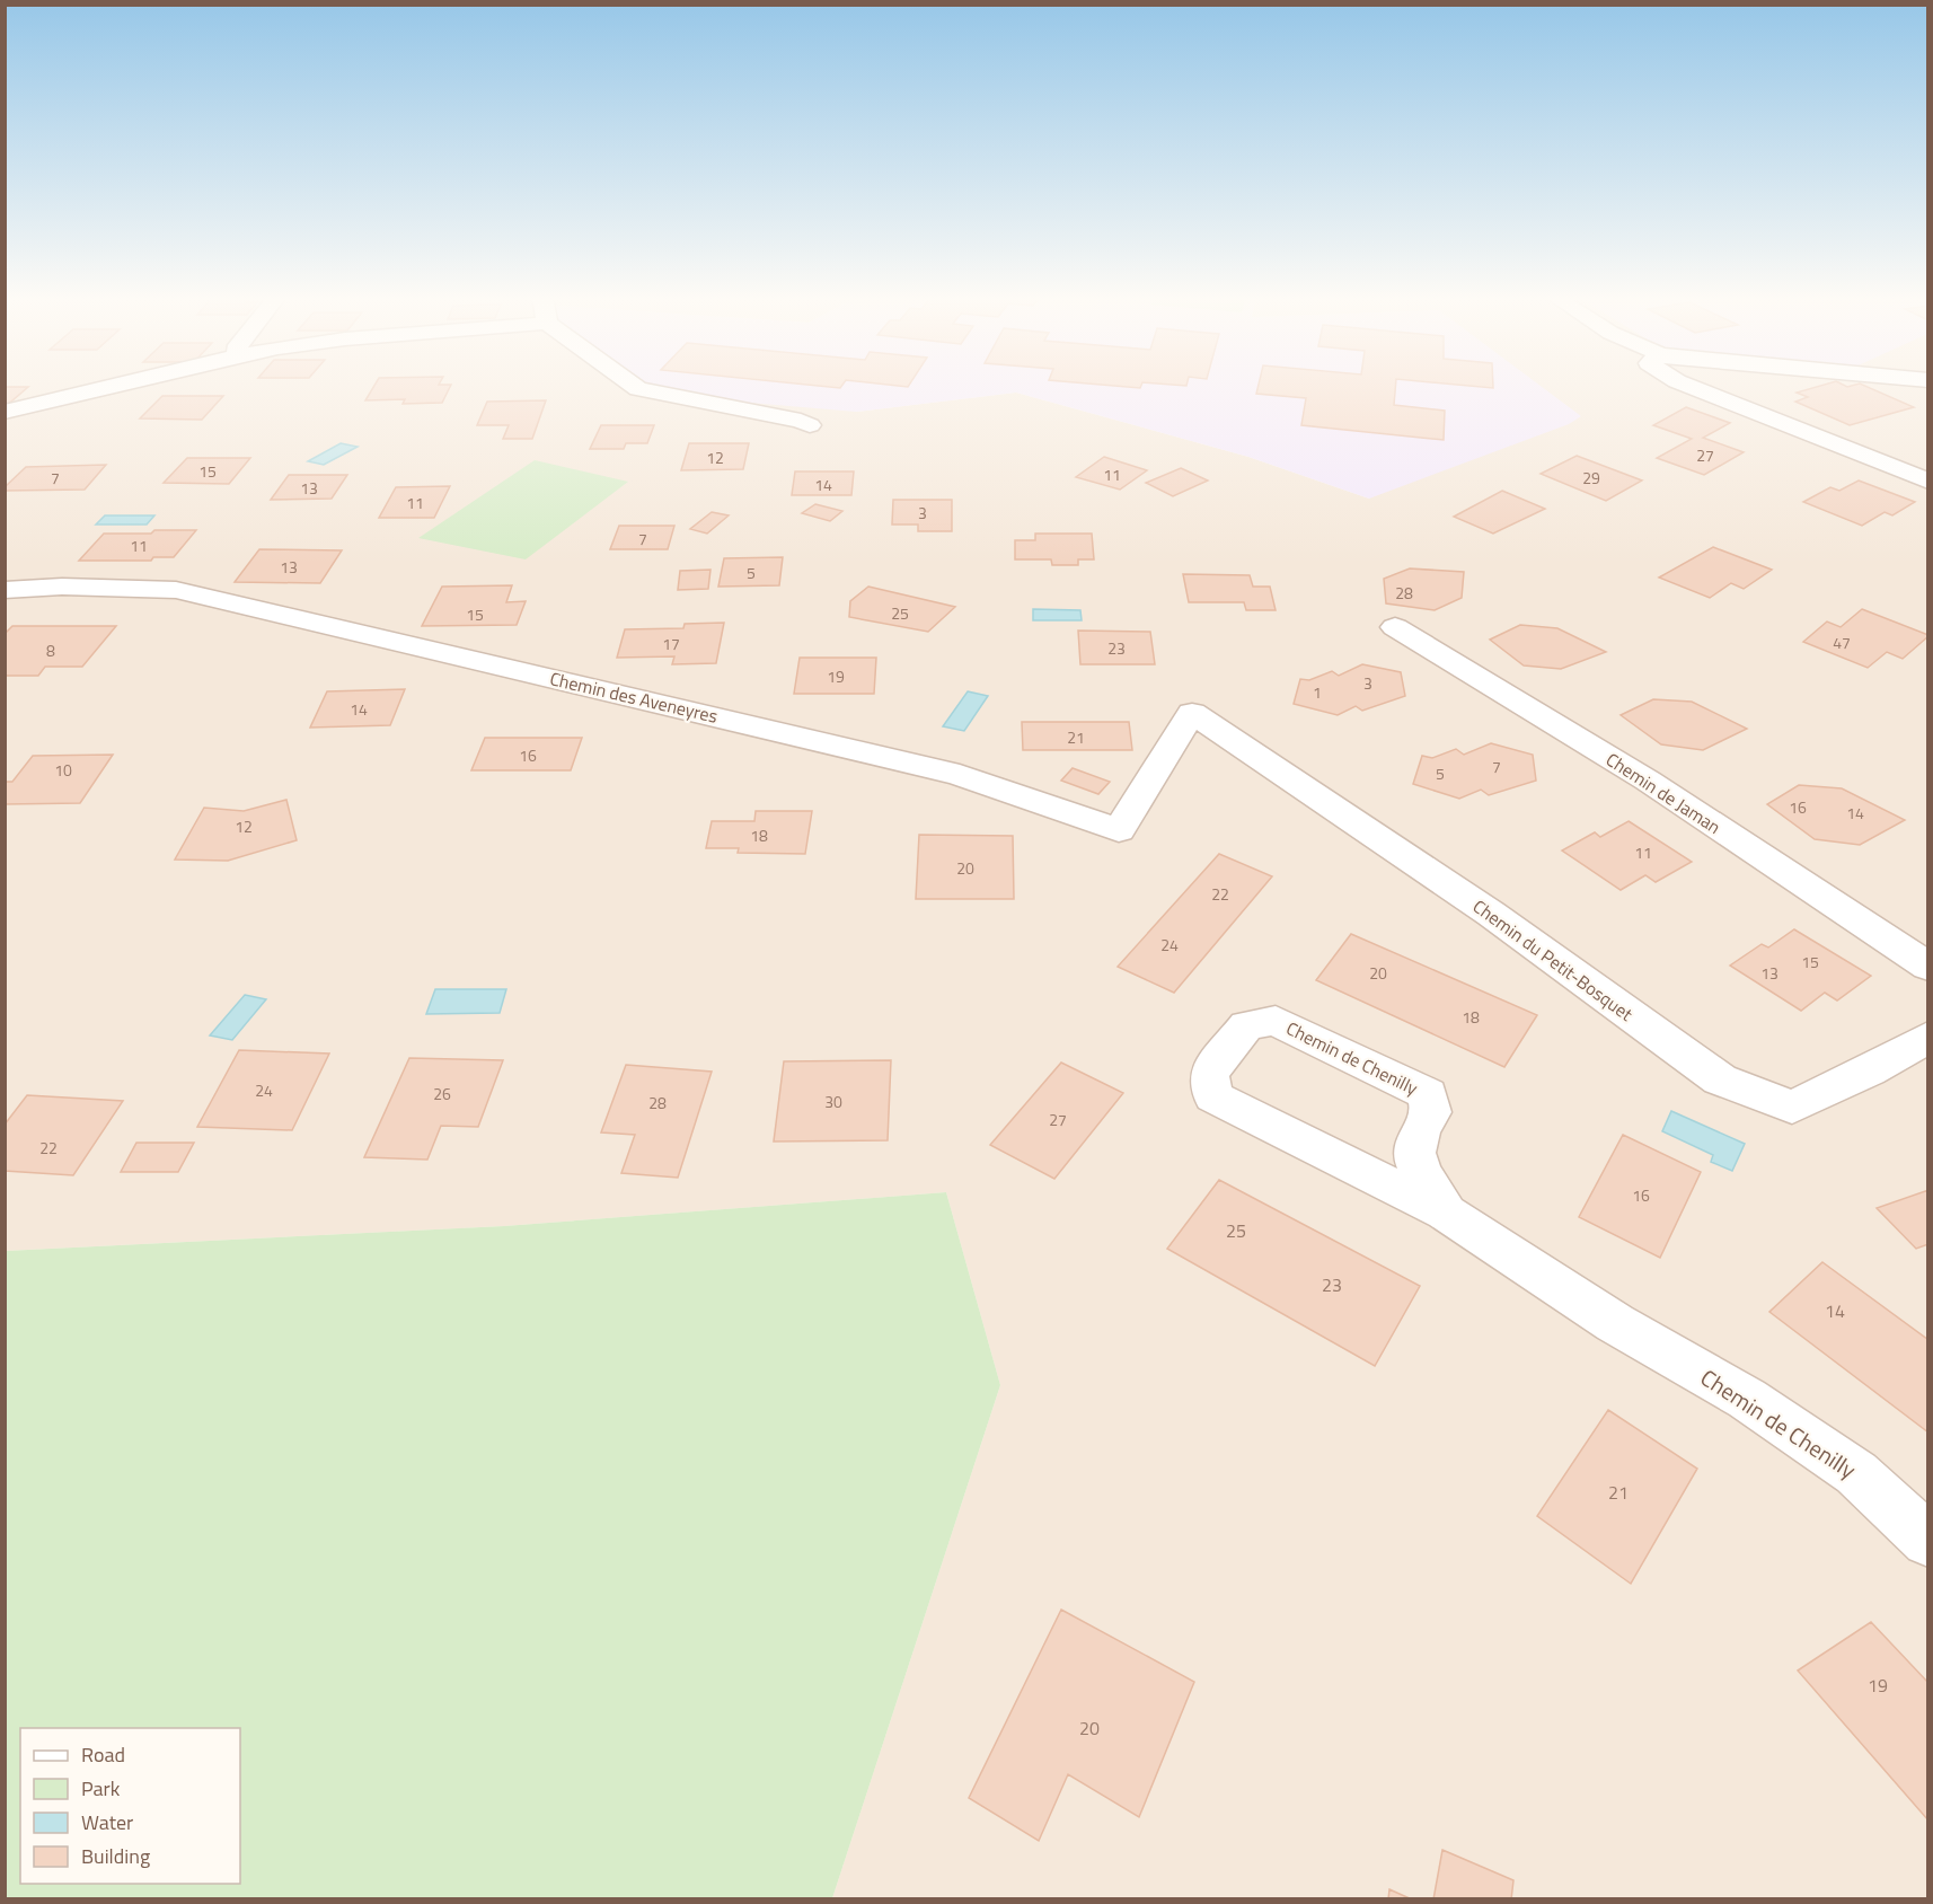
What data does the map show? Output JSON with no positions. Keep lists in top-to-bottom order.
{
  "streets": {
    "street": [
      "Chemin des Aveneyres",
      "Chemin de Jaman",
      "Chemin du Petit-Bosquet",
      "Chemin de Chenilly"
    ]
  },
  "crossings": [
    ["Chemin des Aveneyres", "Chemin du Petit-Bosquet"]
  ],
  "house_numbers": [
    "27",
    "12",
    "15",
    "11",
    "7",
    "29",
    "14",
    "13",
    "11",
    "3",
    "7",
    "11",
    "13",
    "5",
    "28",
    "25",
    "15",
    "47",
    "17",
    "23",
    "8",
    "19",
    "3",
    "1",
    "14",
    "21",
    "16",
    "7",
    "10",
    "5",
    "16",
    "14",
    "12",
    "18",
    "11",
    "20",
    "22",
    "24",
    "15",
    "20",
    "13",
    "18",
    "24",
    "26",
    "30",
    "28",
    "27",
    "22",
    "16",
    "25",
    "23",
    "14",
    "21",
    "19",
    "20"
  ],
  "legend": [
    "Road",
    "Park",
    "Water",
    "Building"
  ]
}
